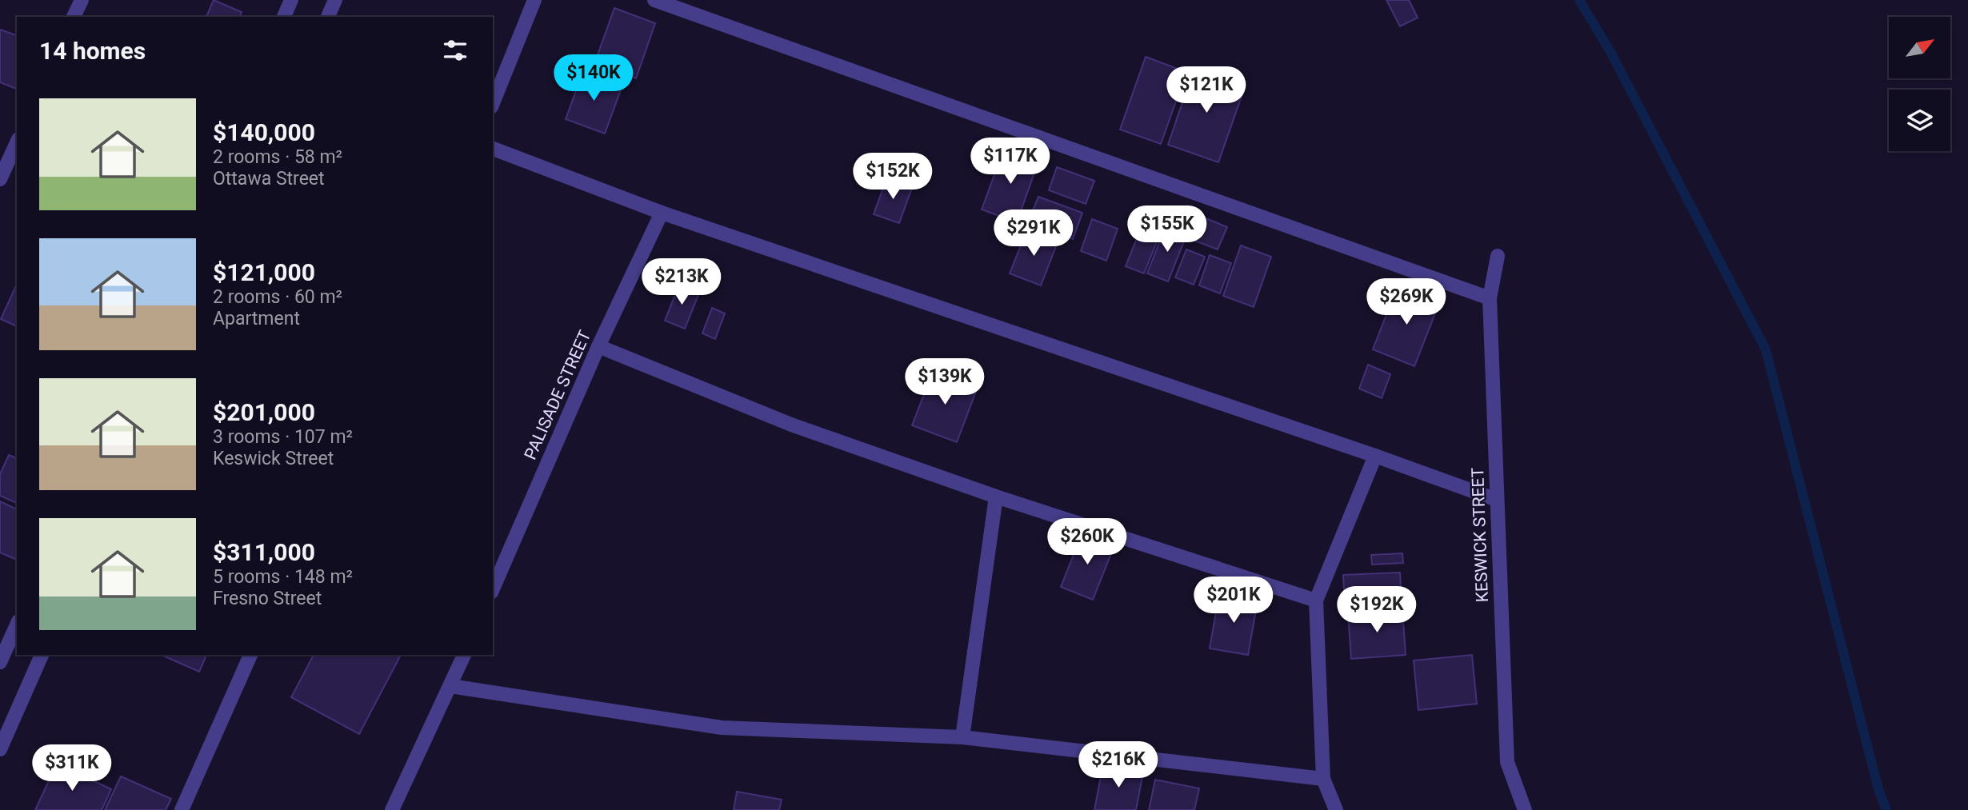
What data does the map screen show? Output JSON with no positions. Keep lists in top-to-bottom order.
{
  "streets": {
    "street": ["PALISADE STREET", "KESWICK STREET"]
  },
  "north": "top right",
  "page": {
    "heading": "14 homes",
    "price": [
      "$140K",
      "$121K",
      "$117K",
      "$152K",
      "$155K",
      "$291K",
      "$213K",
      "$269K",
      "$139K",
      "$260K",
      "$201K",
      "$192K",
      "$216K",
      "$311K"
    ],
    "list": [
      {
        "name": "$140,000",
        "note": "2 rooms · 58 m² · Ottawa Street"
      },
      {
        "name": "$121,000",
        "note": "2 rooms · 60 m² · Apartment"
      },
      {
        "name": "$201,000",
        "note": "3 rooms · 107 m² · Keswick Street"
      },
      {
        "name": "$311,000",
        "note": "5 rooms · 148 m² · Fresno Street"
      }
    ]
  }
}
